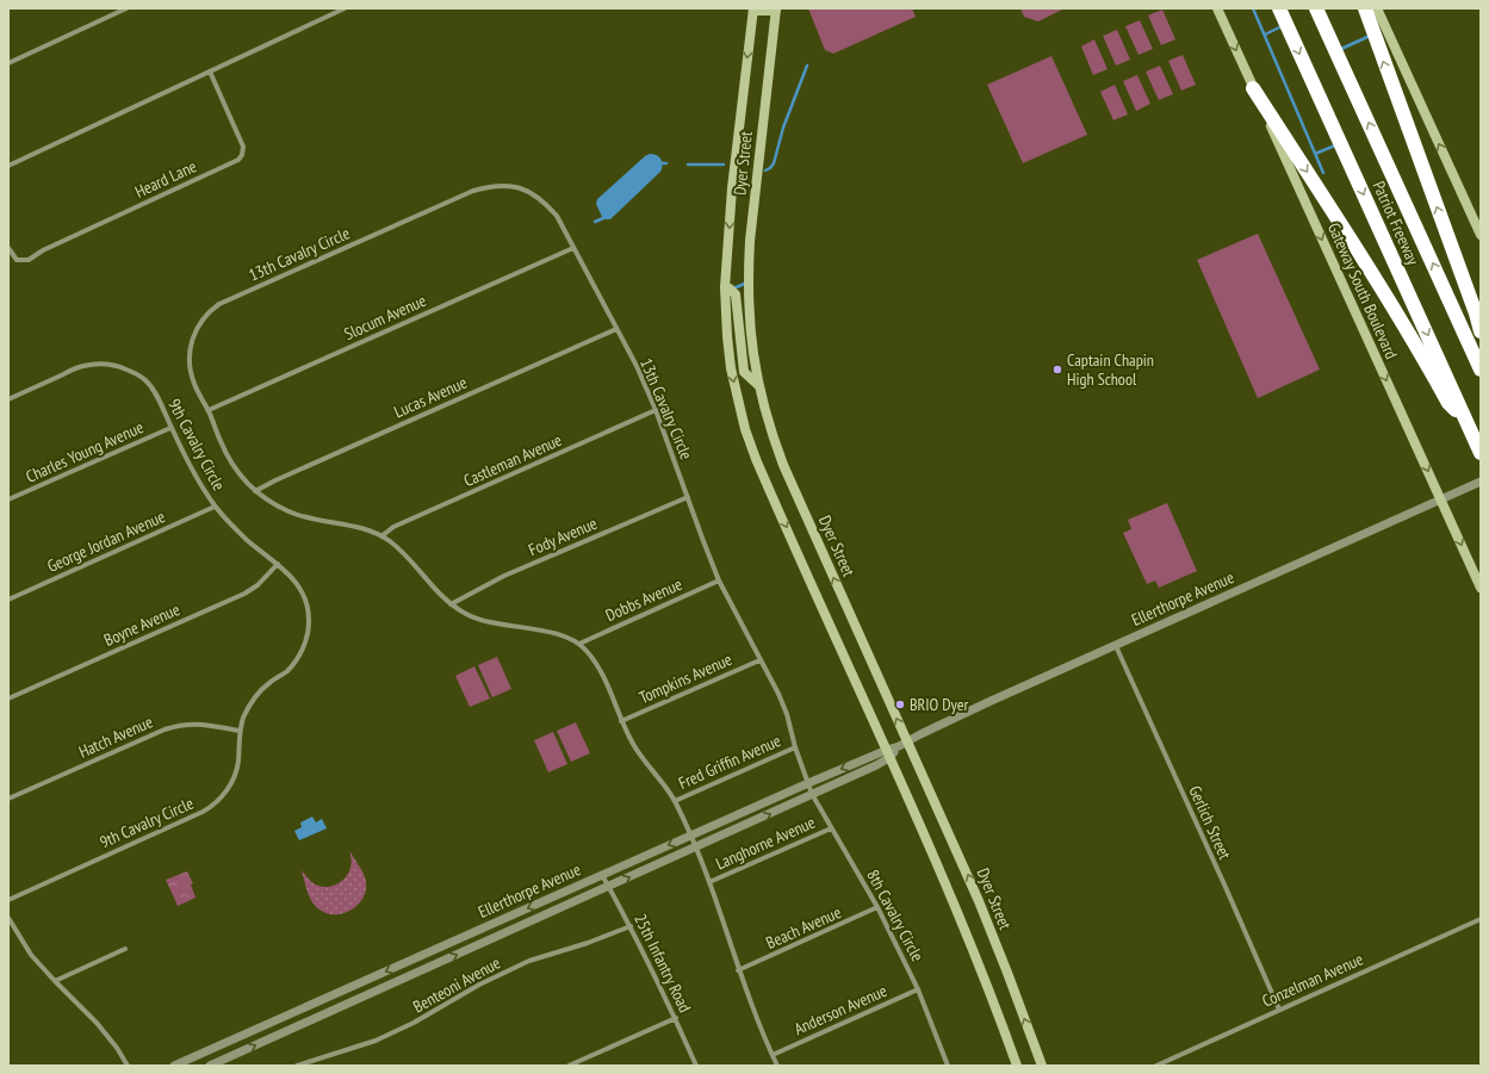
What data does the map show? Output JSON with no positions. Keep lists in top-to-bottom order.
{
  "streets": {
    "highway": ["Patriot Freeway"],
    "main road": ["Dyer Street", "Gateway South Boulevard"],
    "street": [
      "Heard Lane",
      "13th Cavalry Circle",
      "Slocum Avenue",
      "Lucas Avenue",
      "9th Cavalry Circle",
      "Charles Young Avenue",
      "Castleman Avenue",
      "Fody Avenue",
      "George Jordan Avenue",
      "Ellerthorpe Avenue",
      "Dobbs Avenue",
      "Boyne Avenue",
      "Tompkins Avenue",
      "Hatch Avenue",
      "Fred Griffin Avenue",
      "Gerlich Street",
      "Langhorne Avenue",
      "8th Cavalry Circle",
      "Beach Avenue",
      "25th Infantry Road",
      "Conzelman Avenue",
      "Benteoni Avenue",
      "Anderson Avenue"
    ]
  },
  "crossings": [
    ["Dyer Street", "Ellerthorpe Avenue"],
    ["13th Cavalry Circle", "Slocum Avenue"],
    ["13th Cavalry Circle", "Lucas Avenue"],
    ["13th Cavalry Circle", "Castleman Avenue"],
    ["13th Cavalry Circle", "Fody Avenue"],
    ["13th Cavalry Circle", "Ellerthorpe Avenue"],
    ["13th Cavalry Circle", "Dobbs Avenue"],
    ["13th Cavalry Circle", "Tompkins Avenue"],
    ["13th Cavalry Circle", "Fred Griffin Avenue"],
    ["13th Cavalry Circle", "8th Cavalry Circle"],
    ["Gateway South Boulevard", "Ellerthorpe Avenue"],
    ["9th Cavalry Circle", "Charles Young Avenue"],
    ["9th Cavalry Circle", "George Jordan Avenue"],
    ["9th Cavalry Circle", "Boyne Avenue"],
    ["9th Cavalry Circle", "Hatch Avenue"],
    ["Ellerthorpe Avenue", "Gerlich Street"],
    ["Ellerthorpe Avenue", "8th Cavalry Circle"],
    ["Ellerthorpe Avenue", "25th Infantry Road"],
    ["Gerlich Street", "Conzelman Avenue"],
    ["Langhorne Avenue", "8th Cavalry Circle"],
    ["8th Cavalry Circle", "Beach Avenue"],
    ["8th Cavalry Circle", "Anderson Avenue"],
    ["25th Infantry Road", "Benteoni Avenue"]
  ],
  "one_way": ["Gateway South Boulevard"],
  "places": ["Captain Chapin High School", "BRIO Dyer"]
}
